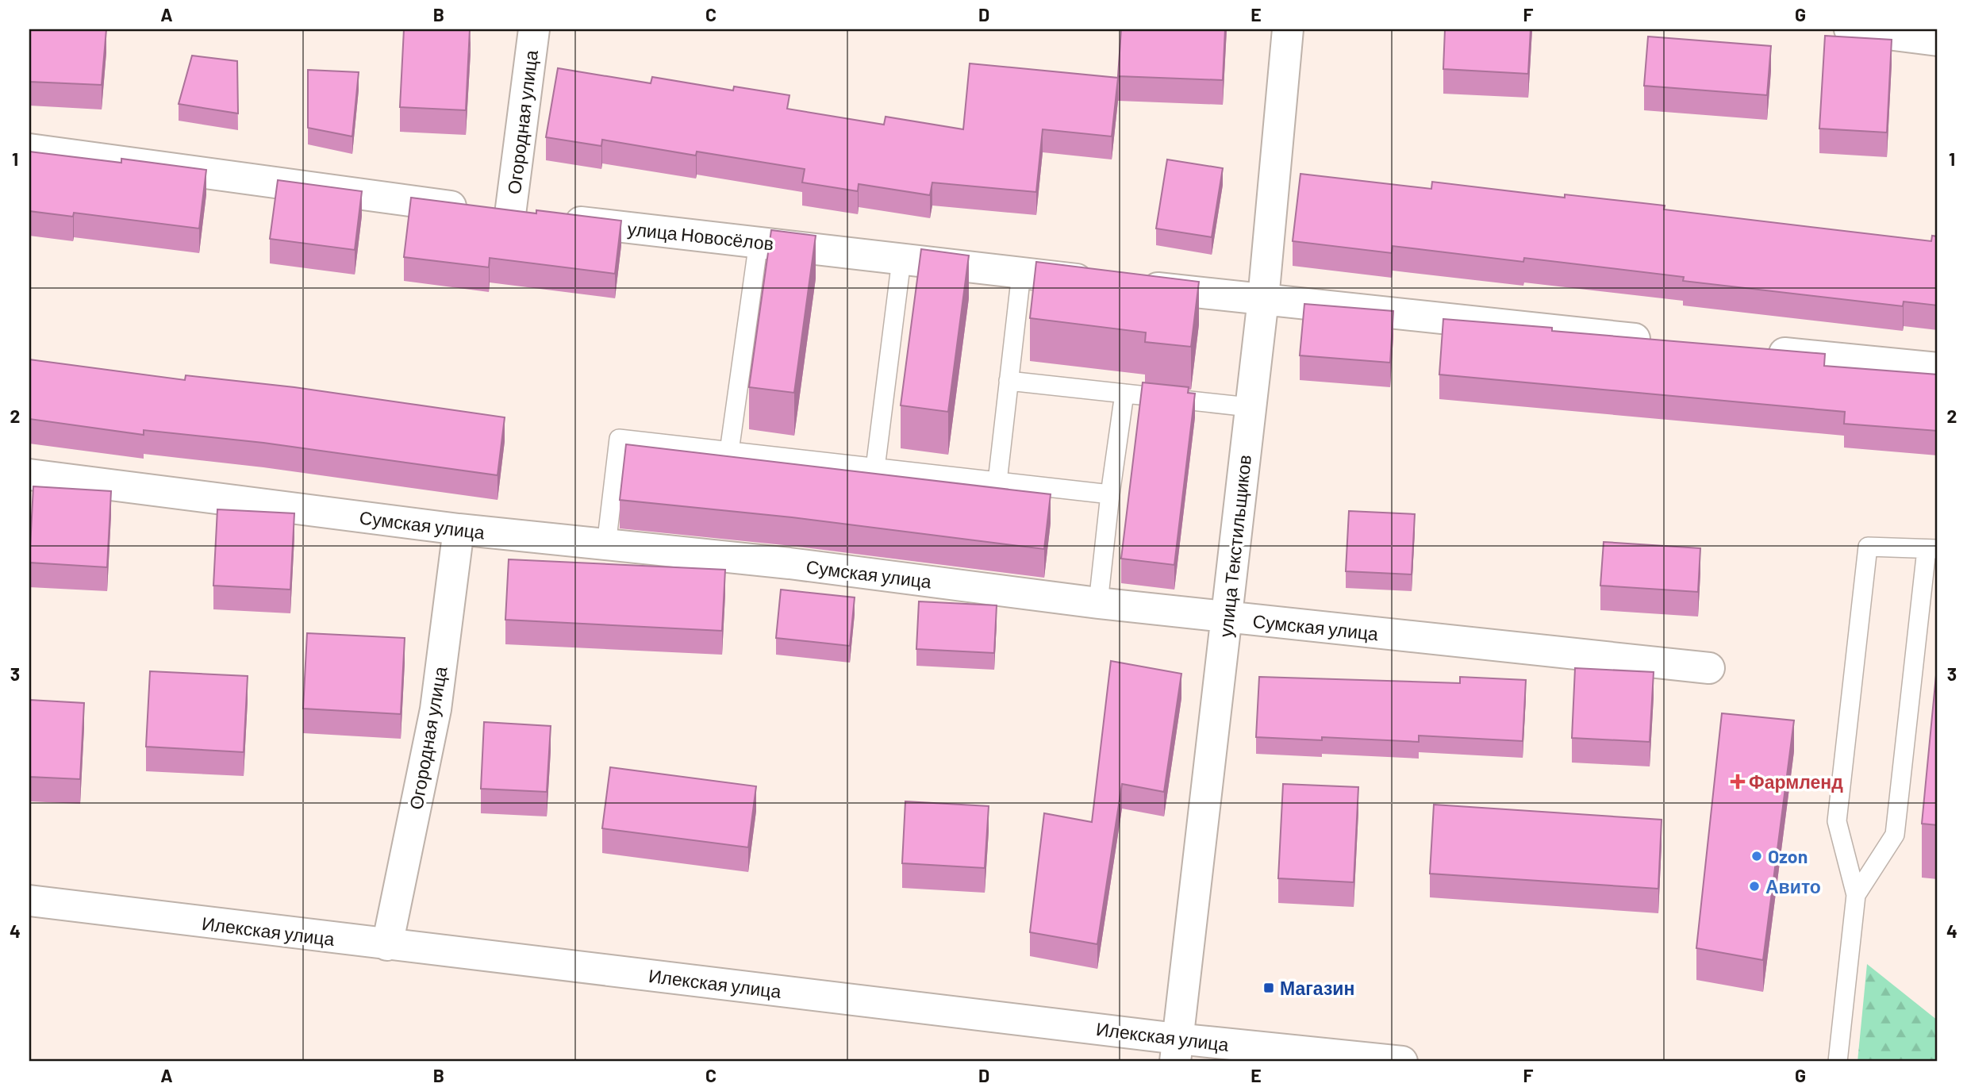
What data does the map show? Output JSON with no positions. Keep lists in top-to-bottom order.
{
  "streets": {
    "street": [
      "Огородная улица",
      "улица Новосёлов",
      "Сумская улица",
      "улица Текстильщиков",
      "Илекская улица"
    ]
  },
  "crossings": [
    ["Огородная улица", "улица Новосёлов"],
    ["Огородная улица", "Сумская улица"],
    ["Огородная улица", "Илекская улица"],
    ["улица Новосёлов", "улица Текстильщиков"],
    ["Сумская улица", "улица Текстильщиков"],
    ["улица Текстильщиков", "Илекская улица"]
  ],
  "places": {
    "health": ["Фармленд"],
    "other": ["Ozon", "Авито"],
    "transit": ["Магазин"]
  },
  "grid": {
    "columns": [
      "A",
      "B",
      "C",
      "D",
      "E",
      "F",
      "G"
    ],
    "rows": [
      "1",
      "2",
      "3",
      "4"
    ]
  }
}
